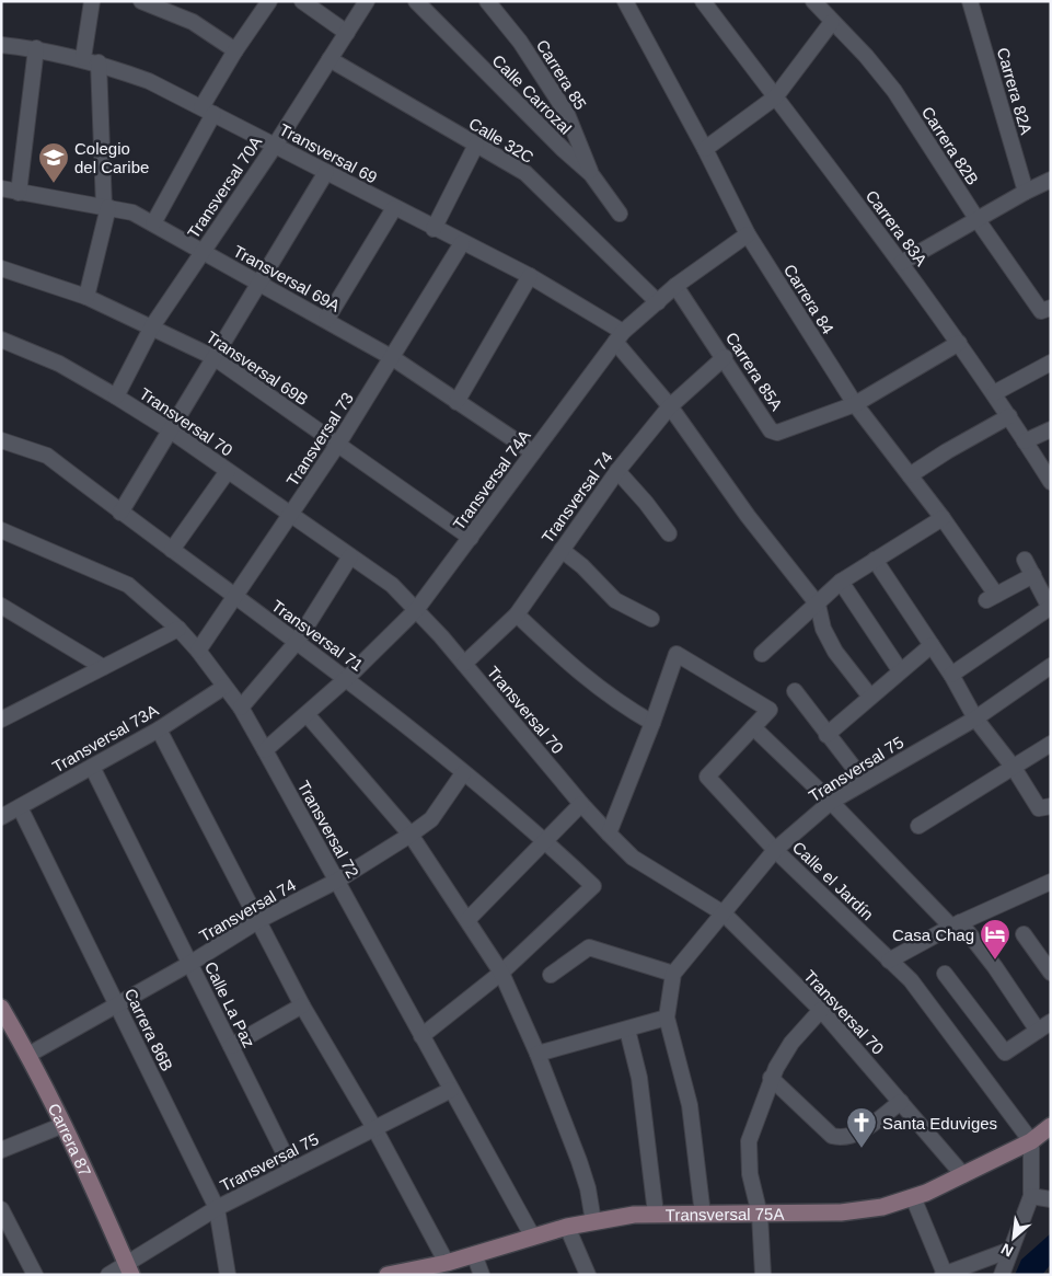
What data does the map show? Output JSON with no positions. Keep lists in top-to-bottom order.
{
  "streets": {
    "street": [
      "Carrera 85",
      "Carrera 82A",
      "Calle Carrozal",
      "Calle 32C",
      "Carrera 82B",
      "Transversal 69",
      "Transversal 70A",
      "Carrera 83A",
      "Transversal 69A",
      "Carrera 84",
      "Transversal 69B",
      "Carrera 85A",
      "Transversal 70",
      "Transversal 73",
      "Transversal 74A",
      "Transversal 74",
      "Transversal 71",
      "Transversal 73A",
      "Transversal 75",
      "Transversal 72",
      "Calle el Jardín",
      "Calle La Paz",
      "Carrera 86B",
      "Carrera 87",
      "Transversal 75A"
    ]
  },
  "crossings": [
    ["Carrera 85", "Calle Carrozal"],
    ["Calle 32C", "Transversal 70A"],
    ["Calle 32C", "Transversal 74A"],
    ["Transversal 69", "Transversal 70A"],
    ["Transversal 69", "Transversal 73"],
    ["Transversal 69", "Transversal 74A"],
    ["Transversal 69", "Transversal 74"],
    ["Transversal 70A", "Transversal 69A"],
    ["Transversal 70A", "Transversal 69B"],
    ["Transversal 70A", "Transversal 70"],
    ["Transversal 69A", "Transversal 73"],
    ["Transversal 69A", "Transversal 74A"],
    ["Carrera 84", "Carrera 85A"],
    ["Carrera 84", "Transversal 74A"],
    ["Transversal 69B", "Transversal 73"],
    ["Transversal 69B", "Transversal 74A"],
    ["Carrera 85A", "Transversal 74A"],
    ["Carrera 85A", "Transversal 74"],
    ["Transversal 70", "Transversal 73"],
    ["Transversal 70", "Transversal 74A"],
    ["Transversal 70", "Transversal 74"],
    ["Transversal 70", "Transversal 75"],
    ["Transversal 70", "Transversal 75A"],
    ["Transversal 73", "Transversal 71"],
    ["Transversal 73", "Transversal 72"],
    ["Transversal 74A", "Transversal 71"],
    ["Transversal 74A", "Transversal 72"],
    ["Transversal 74", "Transversal 71"],
    ["Transversal 74", "Transversal 72"],
    ["Transversal 74", "Calle La Paz"],
    ["Transversal 74", "Carrera 86B"],
    ["Transversal 74", "Carrera 87"],
    ["Transversal 73A", "Transversal 72"],
    ["Transversal 73A", "Calle La Paz"],
    ["Transversal 73A", "Carrera 86B"],
    ["Transversal 75", "Transversal 72"],
    ["Transversal 75", "Calle el Jardín"],
    ["Transversal 75", "Calle La Paz"],
    ["Transversal 75", "Carrera 86B"],
    ["Transversal 75", "Carrera 87"],
    ["Transversal 72", "Transversal 75A"],
    ["Calle el Jardín", "Transversal 75A"]
  ],
  "places": {
    "school or university": ["Colegio del Caribe"],
    "hotel": ["Casa Chag"],
    "church": ["Santa Eduviges"]
  },
  "north": "bottom left"
}
